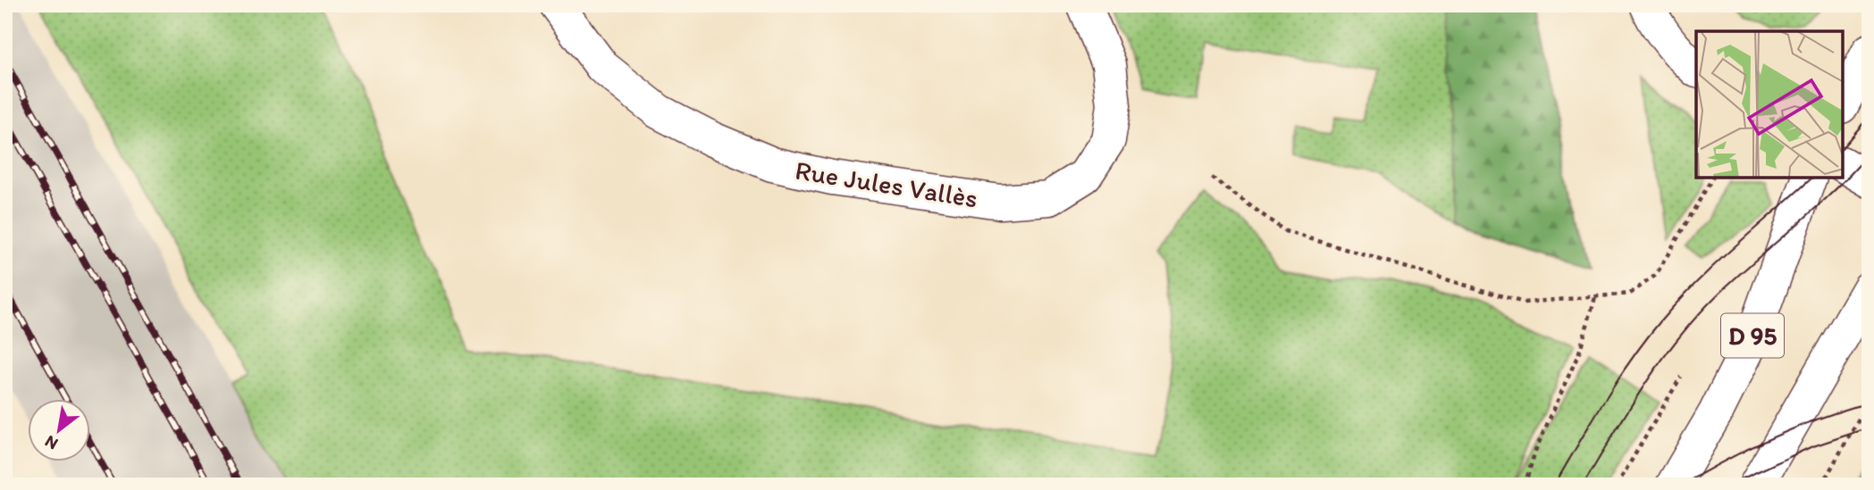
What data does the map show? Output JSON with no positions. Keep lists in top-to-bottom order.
{
  "streets": {
    "street": ["Rue Jules Vallès", "D 95"]
  },
  "north": "bottom left"
}
